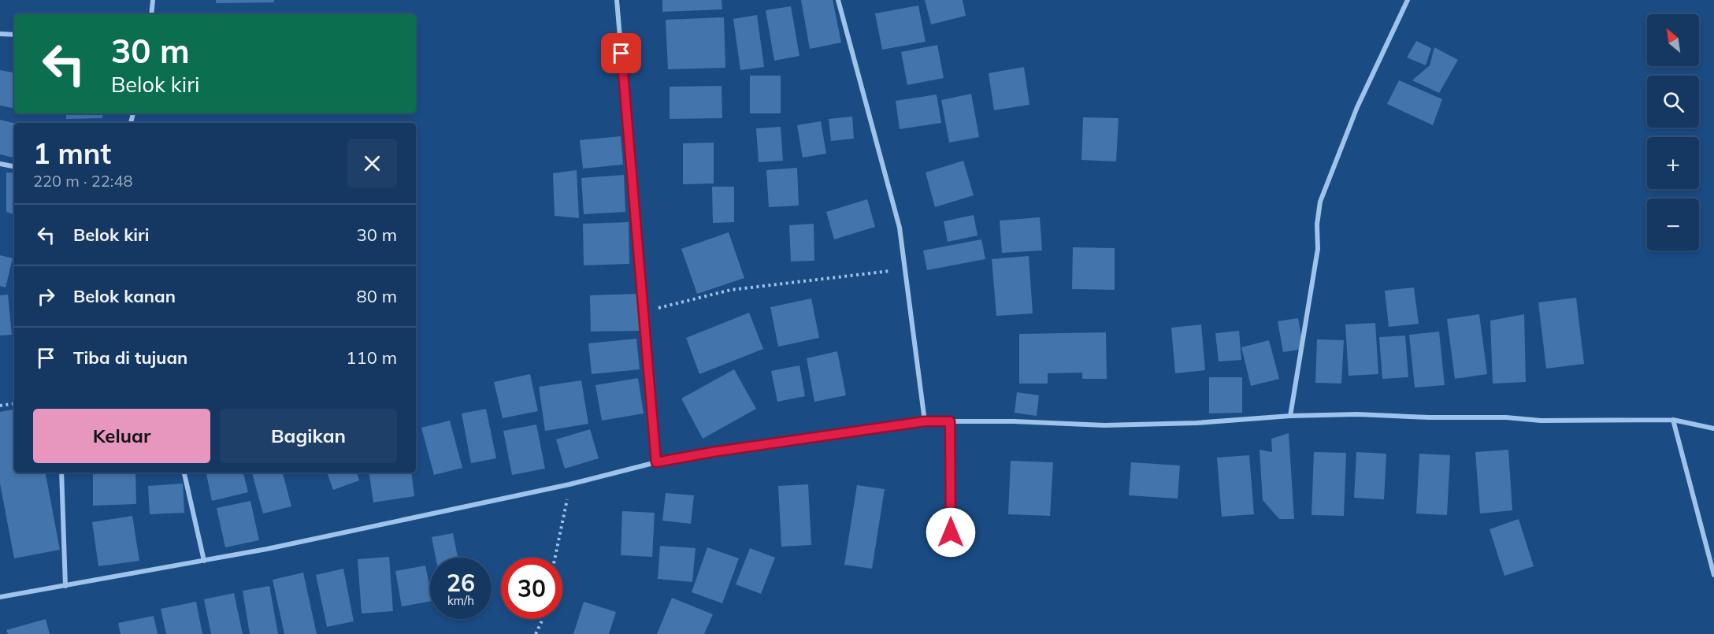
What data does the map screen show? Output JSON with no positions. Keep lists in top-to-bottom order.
{
  "north": "top left",
  "page": {
    "map_buttons": ["+", "−"],
    "turn": ["30 m", "Belok kiri"],
    "heading": ["1 mnt", "220 m · 22:48"],
    "list": [
      {
        "name": "Belok kiri",
        "value": "30 m"
      },
      {
        "name": "Belok kanan",
        "value": "80 m"
      },
      {
        "name": "Tiba di tujuan",
        "value": "110 m"
      }
    ],
    "buttons": ["Keluar", "Bagikan"],
    "speed": "26 km/h",
    "limit": "30"
  }
}
